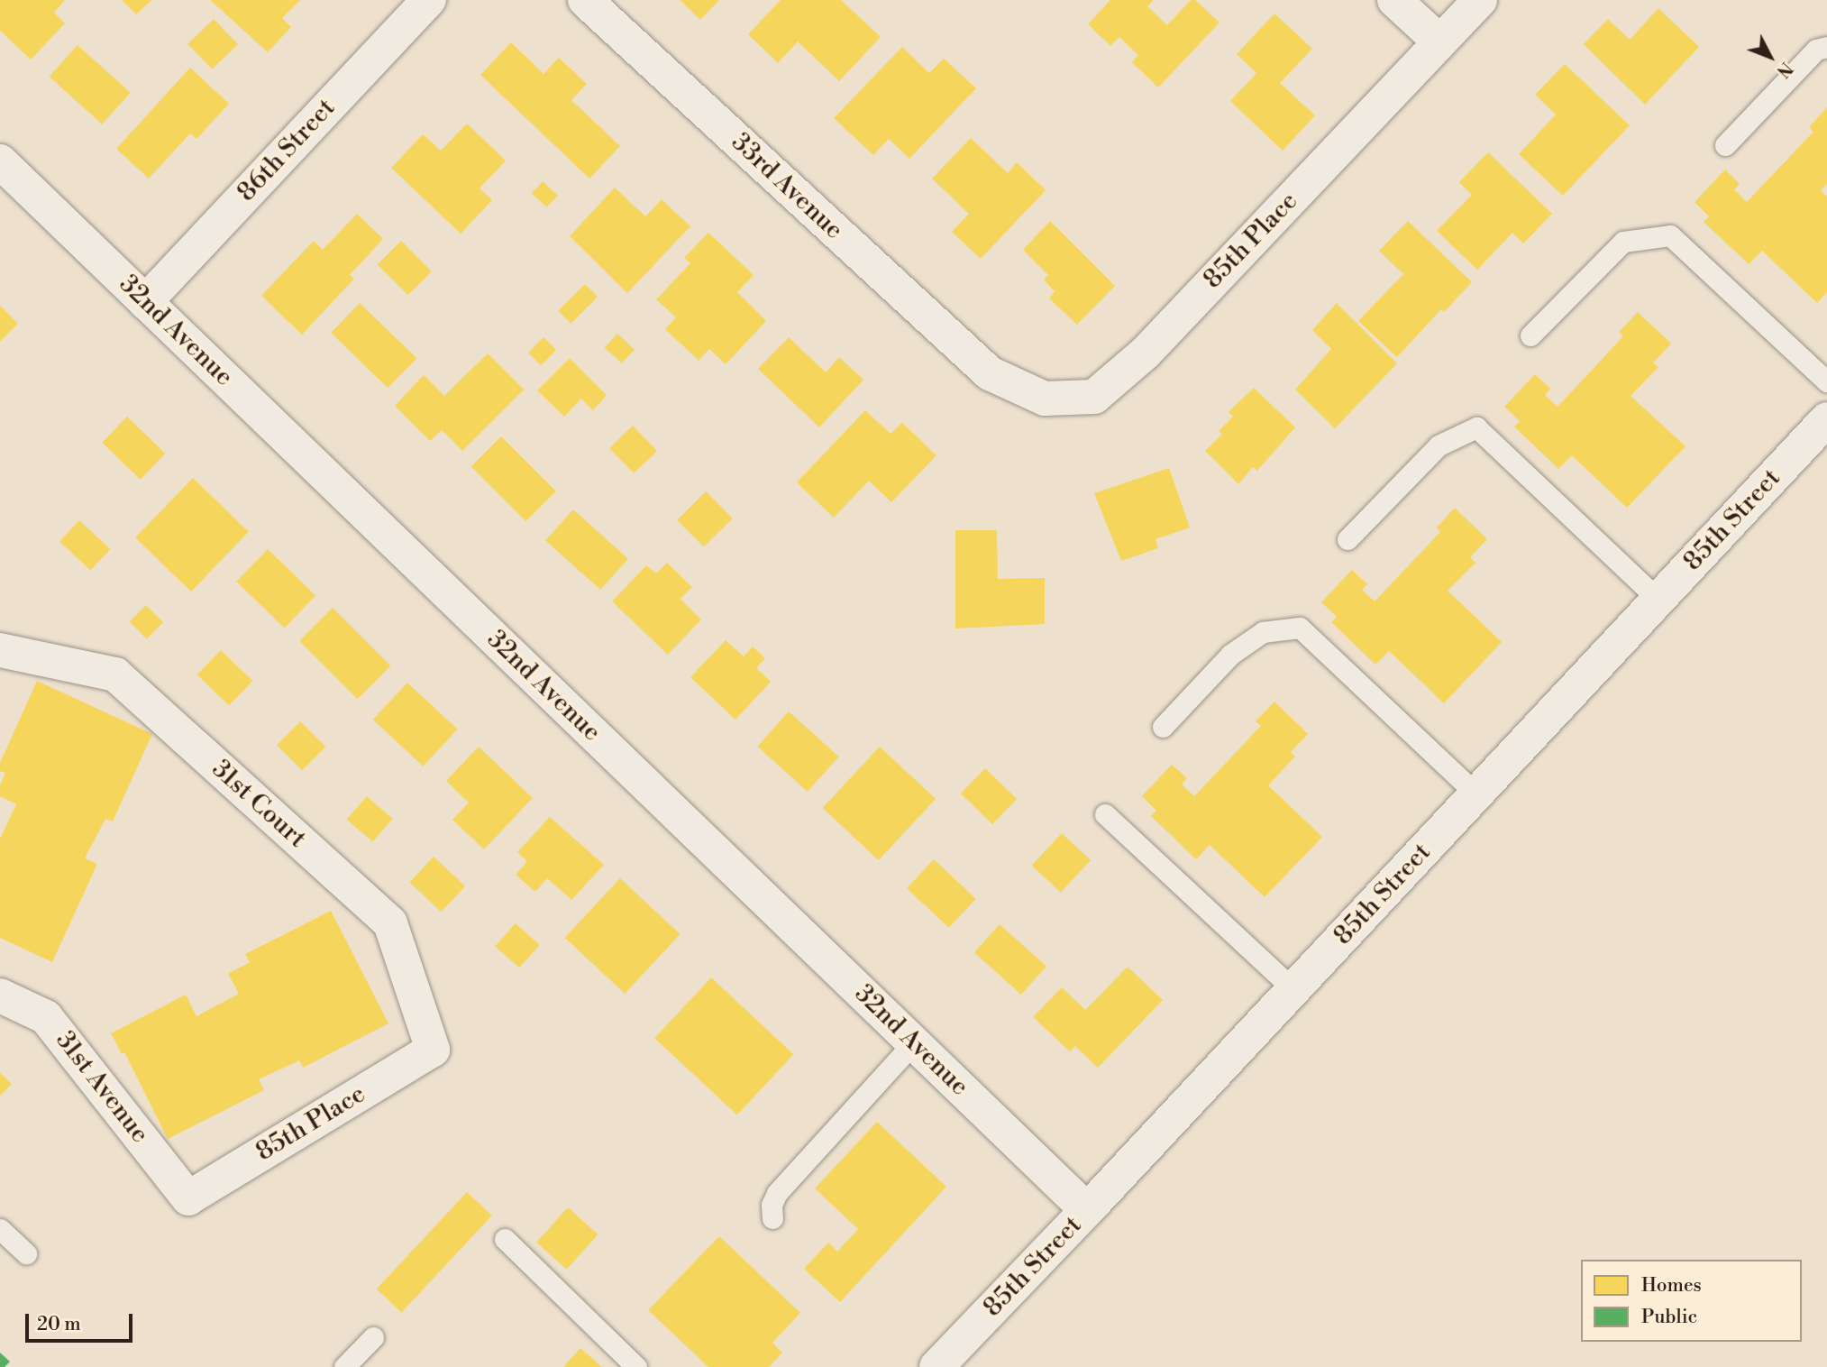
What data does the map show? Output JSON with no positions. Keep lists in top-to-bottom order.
{
  "streets": {
    "street": [
      "86th Street",
      "33rd Avenue",
      "85th Place",
      "32nd Avenue",
      "85th Street",
      "31st Court",
      "31st Avenue"
    ]
  },
  "crossings": [
    ["86th Street", "32nd Avenue"],
    ["33rd Avenue", "85th Place"],
    ["85th Place", "31st Court"],
    ["85th Place", "31st Avenue"],
    ["32nd Avenue", "85th Street"]
  ],
  "legend": ["Homes", "Public"],
  "scale_bar": "20 m",
  "north": "bottom right"
}
